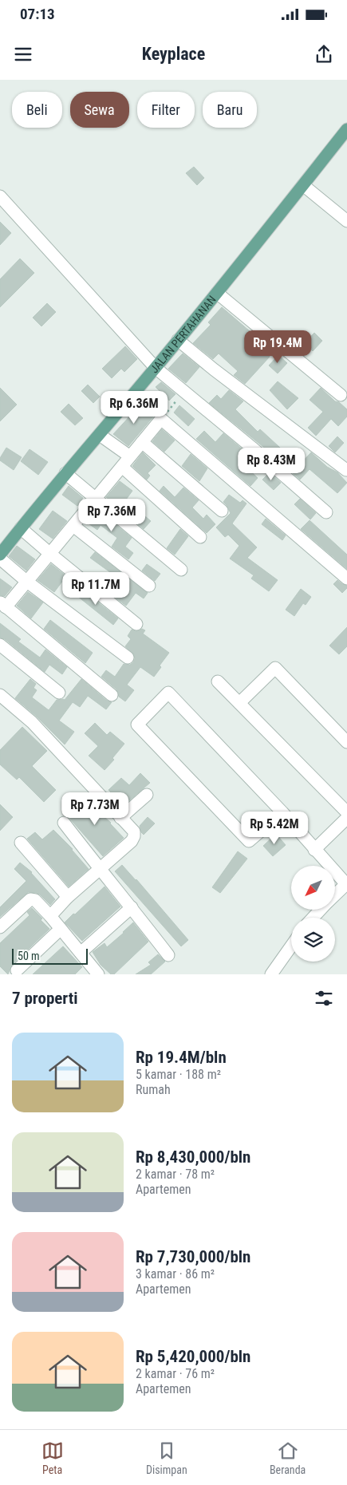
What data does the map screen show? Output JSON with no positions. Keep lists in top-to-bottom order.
{
  "streets": {
    "main road": ["JALAN PERTAHANAN"]
  },
  "scale_bar": "50 m",
  "north": "bottom left",
  "page": {
    "status": "07:13",
    "header": "Keyplace",
    "chip": [
      "Beli",
      "Sewa",
      "Filter",
      "Baru"
    ],
    "price": [
      "Rp 19.4M",
      "Rp 6.36M",
      "Rp 8.43M",
      "Rp 7.36M",
      "Rp 11.7M",
      "Rp 7.73M",
      "Rp 5.42M"
    ],
    "scale": "50 m",
    "heading": "7 properti",
    "list": [
      {
        "name": "Rp 19.4M/bln",
        "note": "5 kamar · 188 m² · Rumah"
      },
      {
        "name": "Rp 8,430,000/bln",
        "note": "2 kamar · 78 m² · Apartemen"
      },
      {
        "name": "Rp 7,730,000/bln",
        "note": "3 kamar · 86 m² · Apartemen"
      },
      {
        "name": "Rp 5,420,000/bln",
        "note": "2 kamar · 76 m² · Apartemen"
      }
    ],
    "tabs": ["Peta", "Disimpan", "Beranda"]
  }
}
